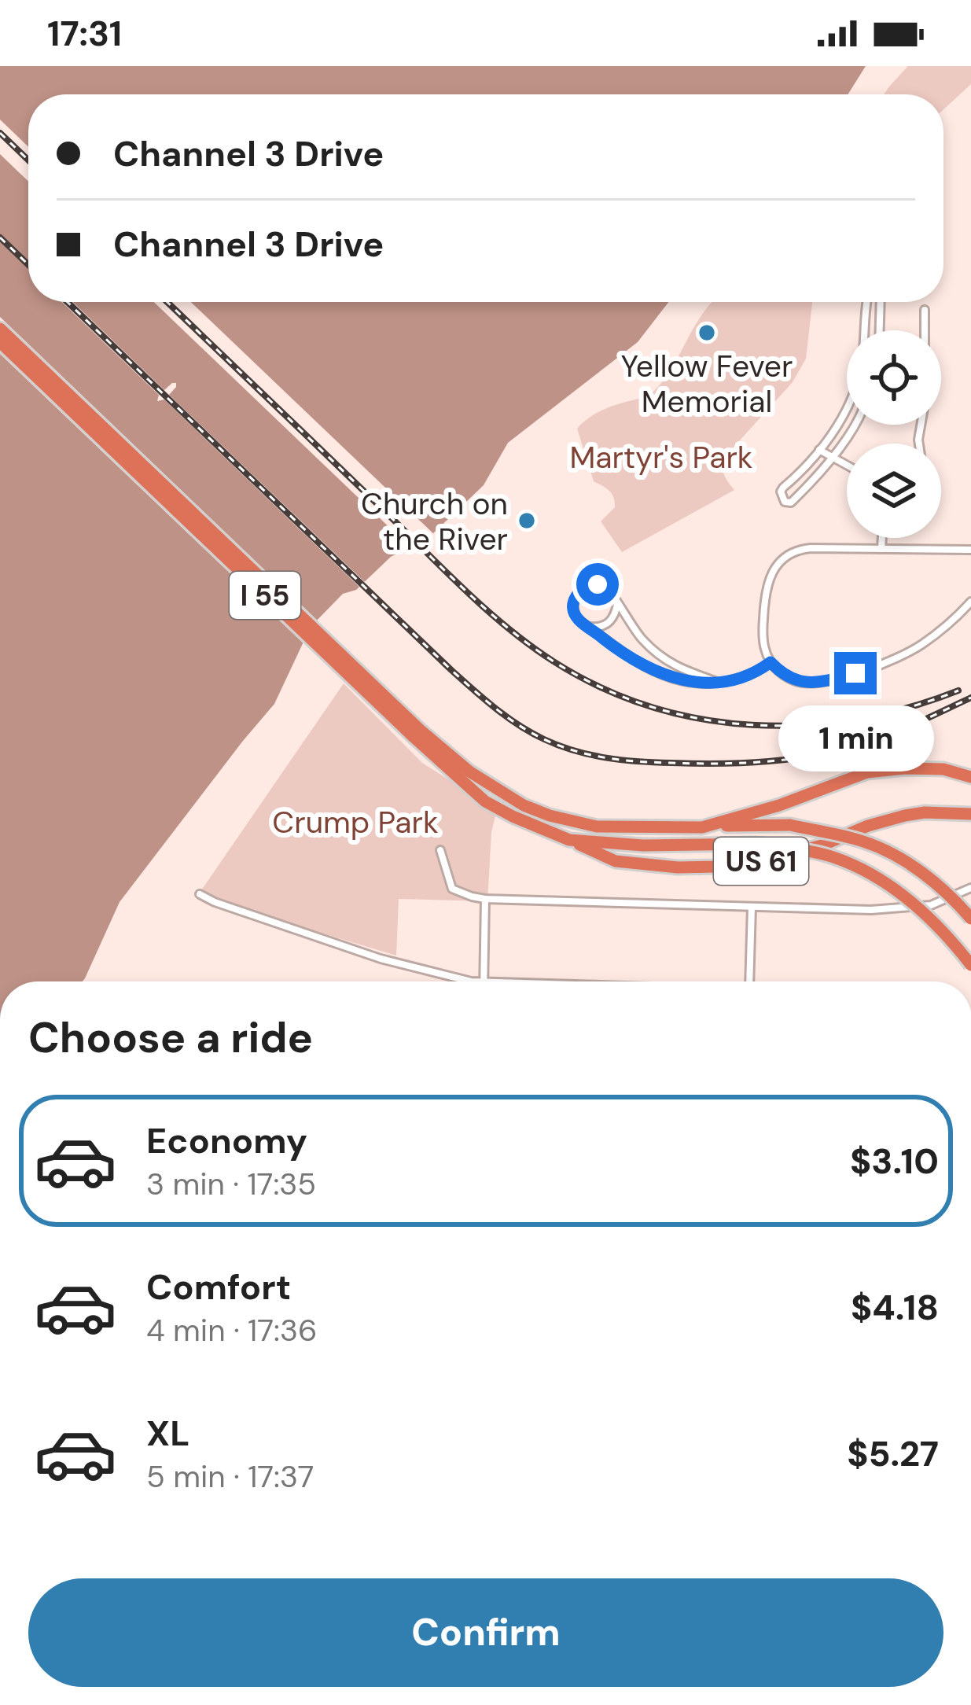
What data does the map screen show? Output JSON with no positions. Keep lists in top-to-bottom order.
{
  "streets": {
    "highway": ["I 55", "US 61"]
  },
  "crossings": [
    ["I 55", "US 61"]
  ],
  "parks": ["Martyr's Park", "Crump Park"],
  "places": ["Yellow Fever Memorial", "Church on the River"],
  "page": {
    "status": "17:31",
    "banner": ["Channel 3 Drive", "Channel 3 Drive"],
    "bubble": "1 min",
    "heading": "Choose a ride",
    "list": [
      {
        "name": "Economy",
        "note": "3 min · 17:35",
        "value": "$3.10"
      },
      {
        "name": "Comfort",
        "note": "4 min · 17:36",
        "value": "$4.18"
      },
      {
        "name": "XL",
        "note": "5 min · 17:37",
        "value": "$5.27"
      }
    ],
    "buttons": "Confirm"
  }
}
